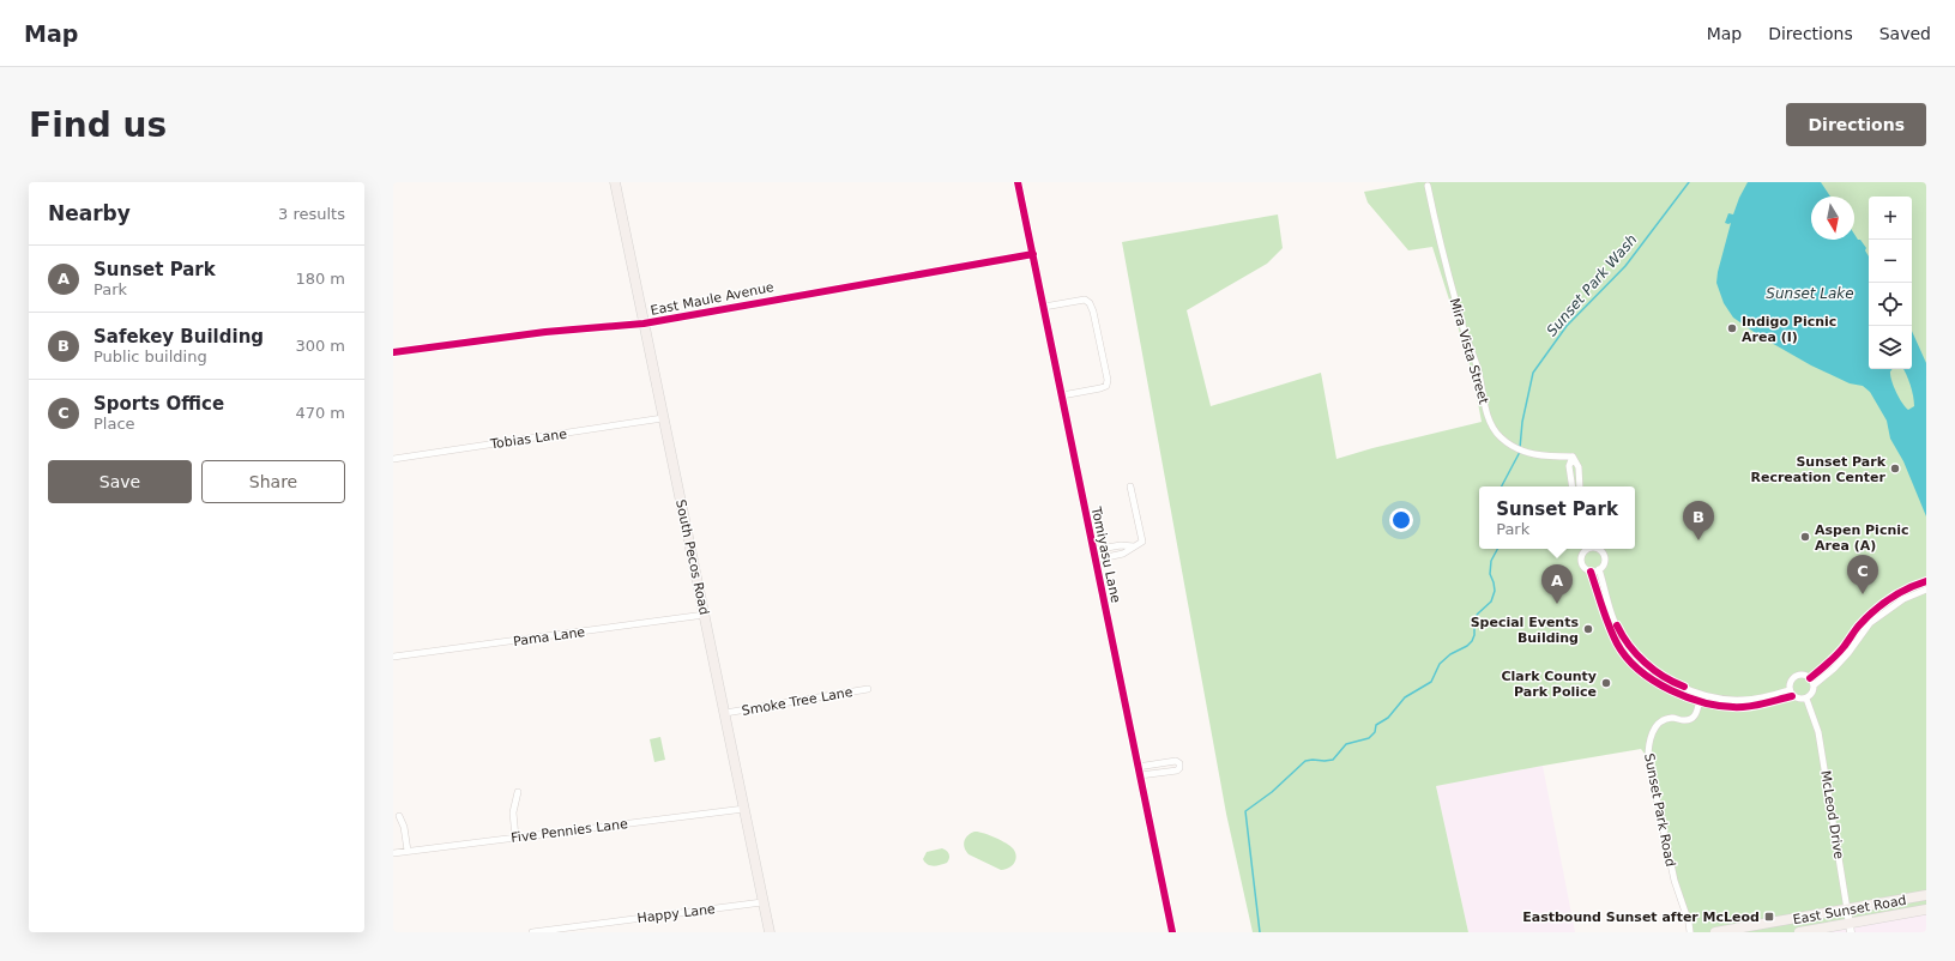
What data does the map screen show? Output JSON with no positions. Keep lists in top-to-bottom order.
{
  "streets": {
    "main road": ["South Pecos Road", "East Sunset Road"],
    "street": [
      "East Maule Avenue",
      "Mira Vista Street",
      "Tobias Lane",
      "Tomiyasu Lane",
      "Pama Lane",
      "Smoke Tree Lane",
      "Sunset Park Road",
      "McLeod Drive",
      "Five Pennies Lane",
      "Happy Lane"
    ]
  },
  "crossings": [
    ["East Maule Avenue", "Tomiyasu Lane"],
    ["East Maule Avenue", "South Pecos Road"],
    ["Tobias Lane", "South Pecos Road"],
    ["South Pecos Road", "Pama Lane"],
    ["South Pecos Road", "Smoke Tree Lane"],
    ["South Pecos Road", "Five Pennies Lane"],
    ["South Pecos Road", "Happy Lane"],
    ["McLeod Drive", "East Sunset Road"]
  ],
  "water": ["Sunset Park Wash", "Sunset Lake"],
  "places": {
    "other": [
      "Indigo Picnic Area (I)",
      "Sunset Park Recreation Center",
      "Aspen Picnic Area (A)",
      "Special Events Building",
      "Clark County Park Police"
    ],
    "transit": ["Eastbound Sunset after McLeod"]
  },
  "north": "bottom",
  "page": {
    "header": "Map",
    "nav": ["Map", "Directions", "Saved"],
    "buttons": [
      "Directions",
      ["Save", "Share"]
    ],
    "title": "Find us",
    "heading": ["Nearby", "3 results"],
    "map_buttons": ["+", "−"],
    "list": [
      {
        "mark": "A",
        "name": "Sunset Park",
        "note": "Park",
        "value": "180 m"
      },
      {
        "mark": "B",
        "name": "Safekey Building",
        "note": "Public building",
        "value": "300 m"
      },
      {
        "mark": "C",
        "name": "Sports Office",
        "note": "Place",
        "value": "470 m"
      }
    ],
    "popup": ["Sunset Park", "Park"],
    "pins": ["B", "C", "A"]
  }
}
